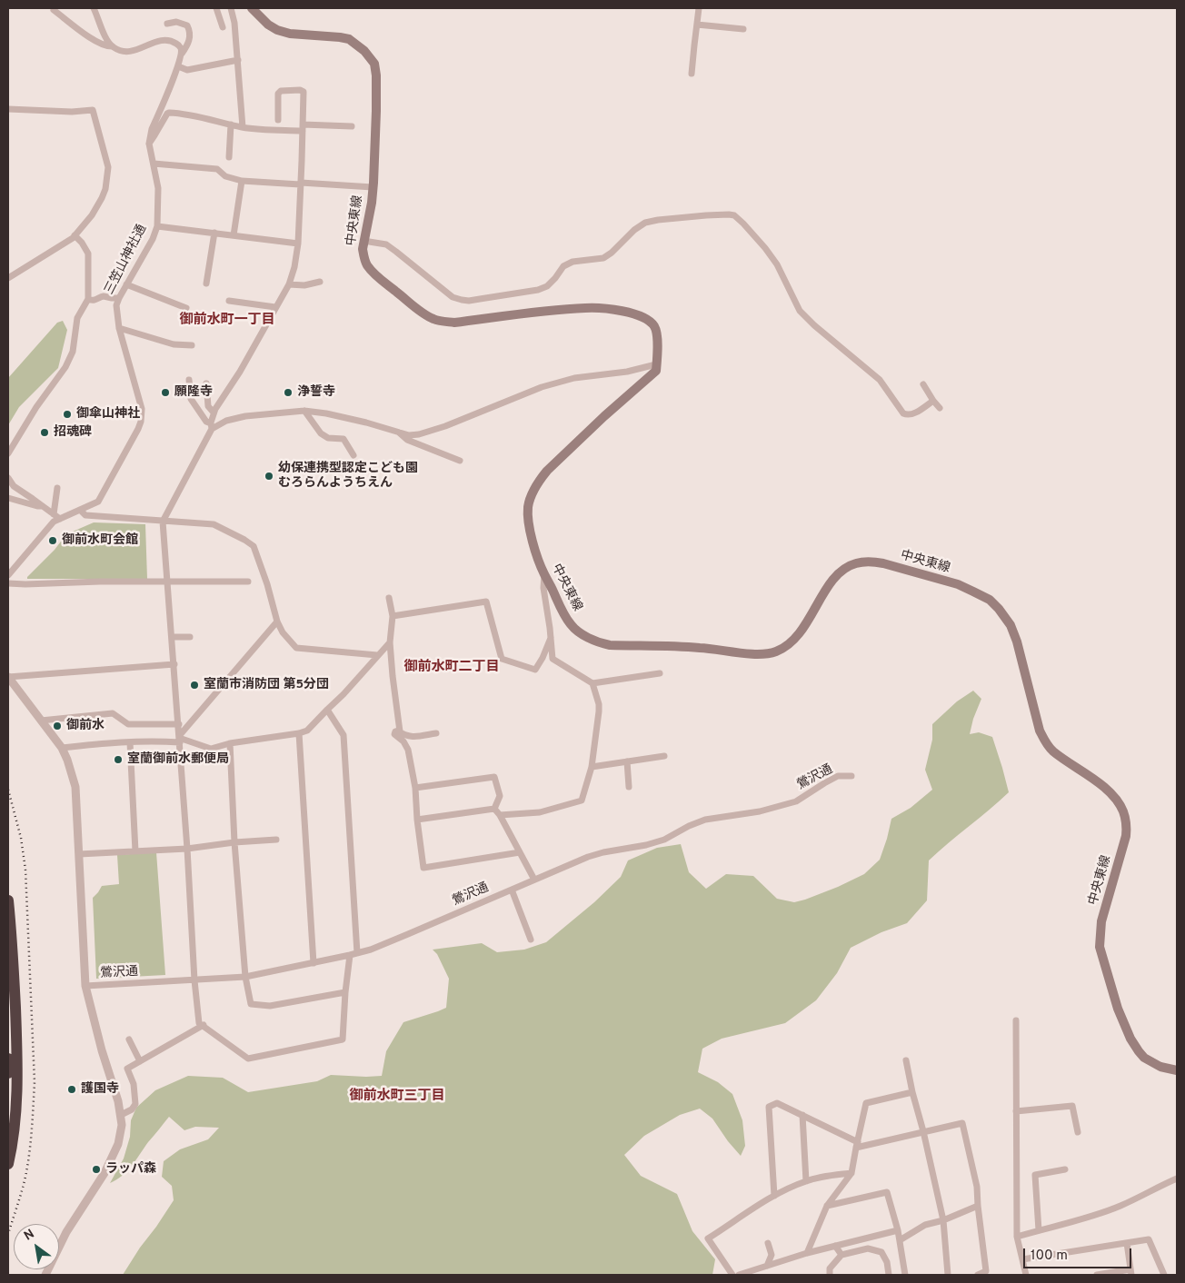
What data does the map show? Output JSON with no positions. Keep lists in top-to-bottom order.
{
  "streets": {
    "main road": ["中央東線"],
    "street": ["三笠山神社通", "鶯沢通"]
  },
  "districts": ["御前水町一丁目", "御前水町二丁目", "御前水町三丁目"],
  "places": [
    "願隆寺",
    "浄誓寺",
    "御傘山神社",
    "招魂碑",
    "幼保連携型認定こども園 むろらんようちえん",
    "御前水町会館",
    "室蘭市消防団 第5分団",
    "御前水",
    "室蘭御前水郵便局",
    "護国寺",
    "ラッパ森"
  ],
  "scale_bar": "100 m",
  "north": "top left"
}
